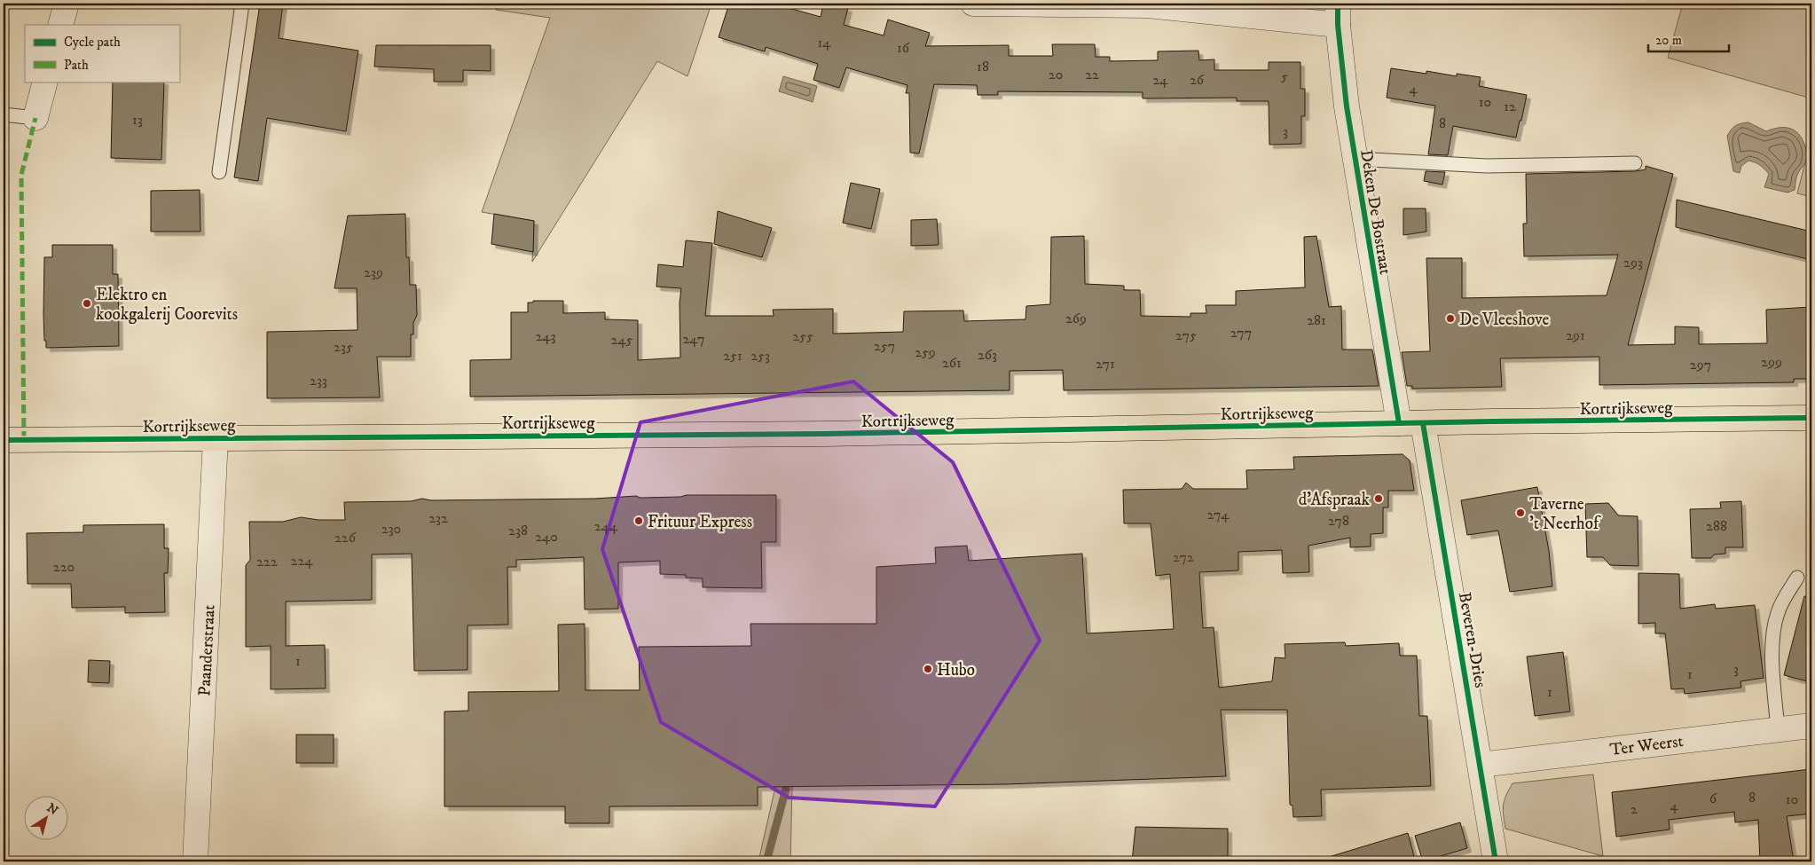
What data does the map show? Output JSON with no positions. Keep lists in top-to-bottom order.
{
  "streets": {
    "main road": ["Kortrijkseweg"],
    "street": [
      "Deken De Bostraat",
      "Beveren-Dries",
      "Paanderstraat",
      "Ter Weerst"
    ]
  },
  "crossings": [
    ["Deken De Bostraat", "Kortrijkseweg"],
    ["Deken De Bostraat", "Beveren-Dries"],
    ["Kortrijkseweg", "Beveren-Dries"],
    ["Kortrijkseweg", "Paanderstraat"],
    ["Beveren-Dries", "Ter Weerst"]
  ],
  "places": [
    "Elektro en kookgalerij Coorevits",
    "De Vleeshove",
    "d'Afspraak",
    "Taverne 't Neerhof",
    "Frituur Express",
    "Hubo"
  ],
  "house_numbers": [
    "14",
    "16",
    "18",
    "20",
    "22",
    "5",
    "24",
    "26",
    "4",
    "10",
    "12",
    "13",
    "8",
    "3",
    "293",
    "239",
    "269",
    "281",
    "277",
    "275",
    "291",
    "243",
    "255",
    "247",
    "245",
    "257",
    "235",
    "259",
    "263",
    "251",
    "253",
    "299",
    "261",
    "271",
    "297",
    "233",
    "274",
    "232",
    "278",
    "244",
    "288",
    "230",
    "238",
    "240",
    "226",
    "272",
    "224",
    "222",
    "220",
    "1",
    "3",
    "1",
    "1",
    "8",
    "6",
    "10",
    "4",
    "2"
  ],
  "legend": ["Cycle path", "Path"],
  "scale_bar": "20 m",
  "north": "top right"
}
